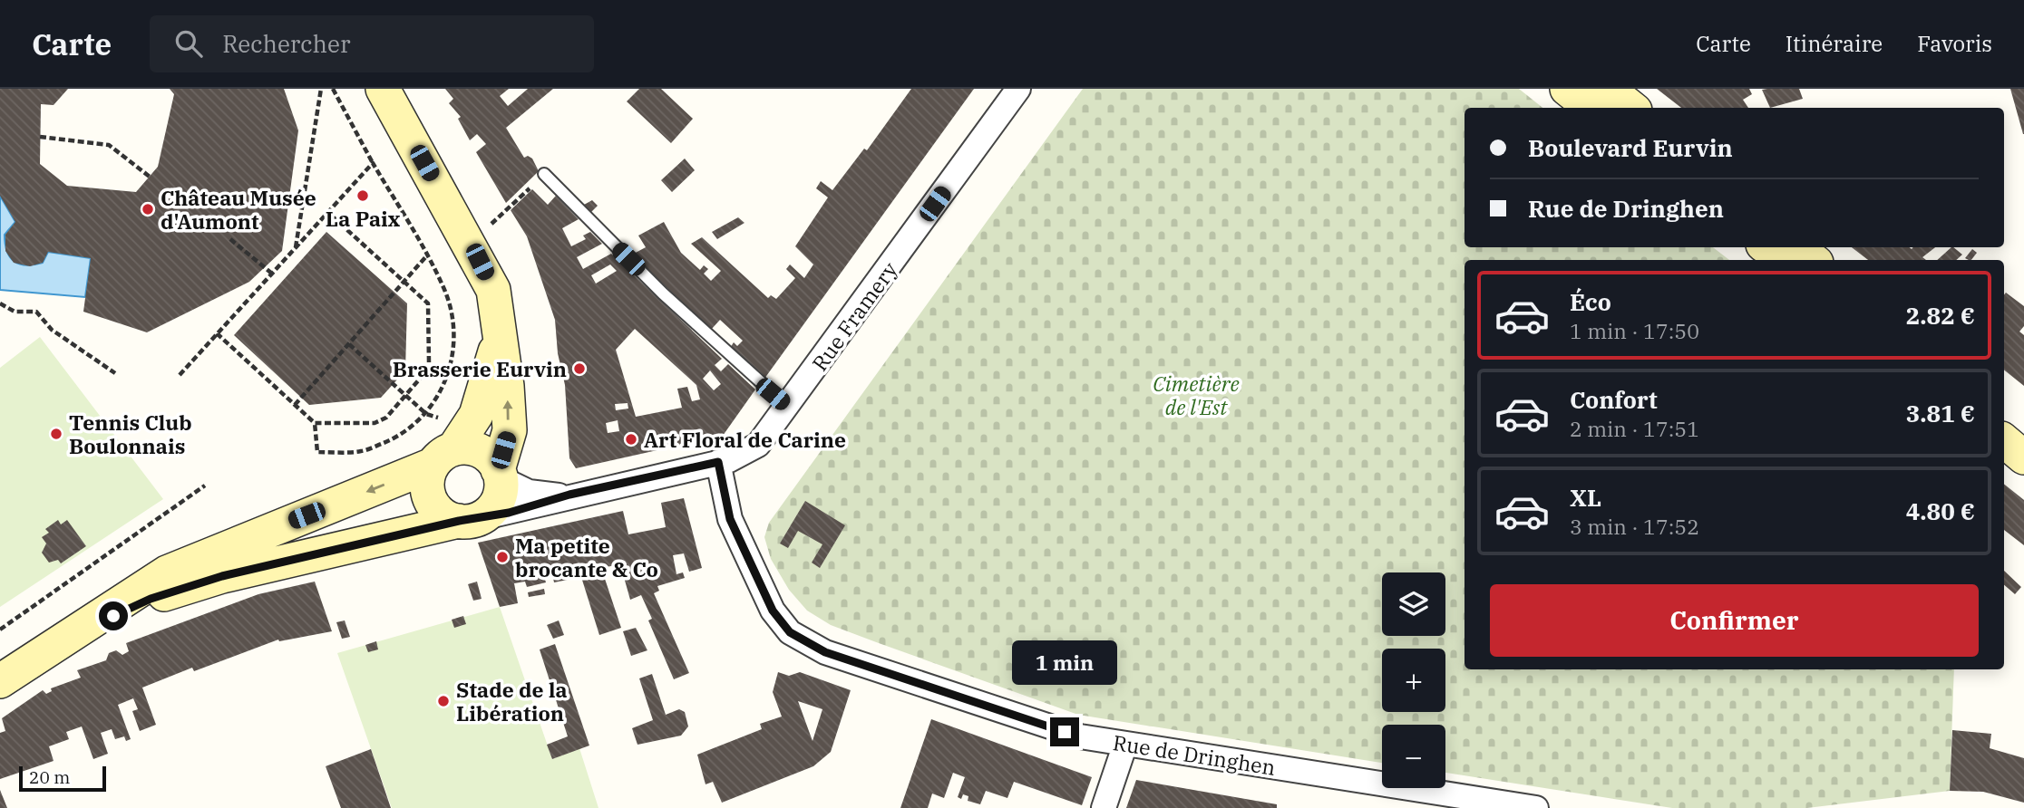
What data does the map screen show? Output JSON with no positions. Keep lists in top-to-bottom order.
{
  "streets": {
    "street": ["Rue Framery", "Rue de Dringhen"]
  },
  "crossings": [
    ["Rue Framery", "Rue de Dringhen"]
  ],
  "parks": ["Cimetière de l'Est"],
  "places": [
    "La Paix",
    "Château Musée d'Aumont",
    "Brasserie Eurvin",
    "Tennis Club Boulonnais",
    "Art Floral de Carine",
    "Ma petite brocante & Co",
    "Stade de la Libération"
  ],
  "scale_bar": "20 m",
  "page": {
    "header": "Carte",
    "search": "Rechercher",
    "nav": ["Carte", "Itinéraire", "Favoris"],
    "banner": ["Boulevard Eurvin", "Rue de Dringhen"],
    "list": [
      {
        "name": "Éco",
        "note": "1 min · 17:50",
        "value": "2.82 €"
      },
      {
        "name": "Confort",
        "note": "2 min · 17:51",
        "value": "3.81 €"
      },
      {
        "name": "XL",
        "note": "3 min · 17:52",
        "value": "4.80 €"
      }
    ],
    "buttons": "Confirmer",
    "map_buttons": ["+", "−"],
    "bubble": "1 min",
    "scale": "20 m"
  }
}
